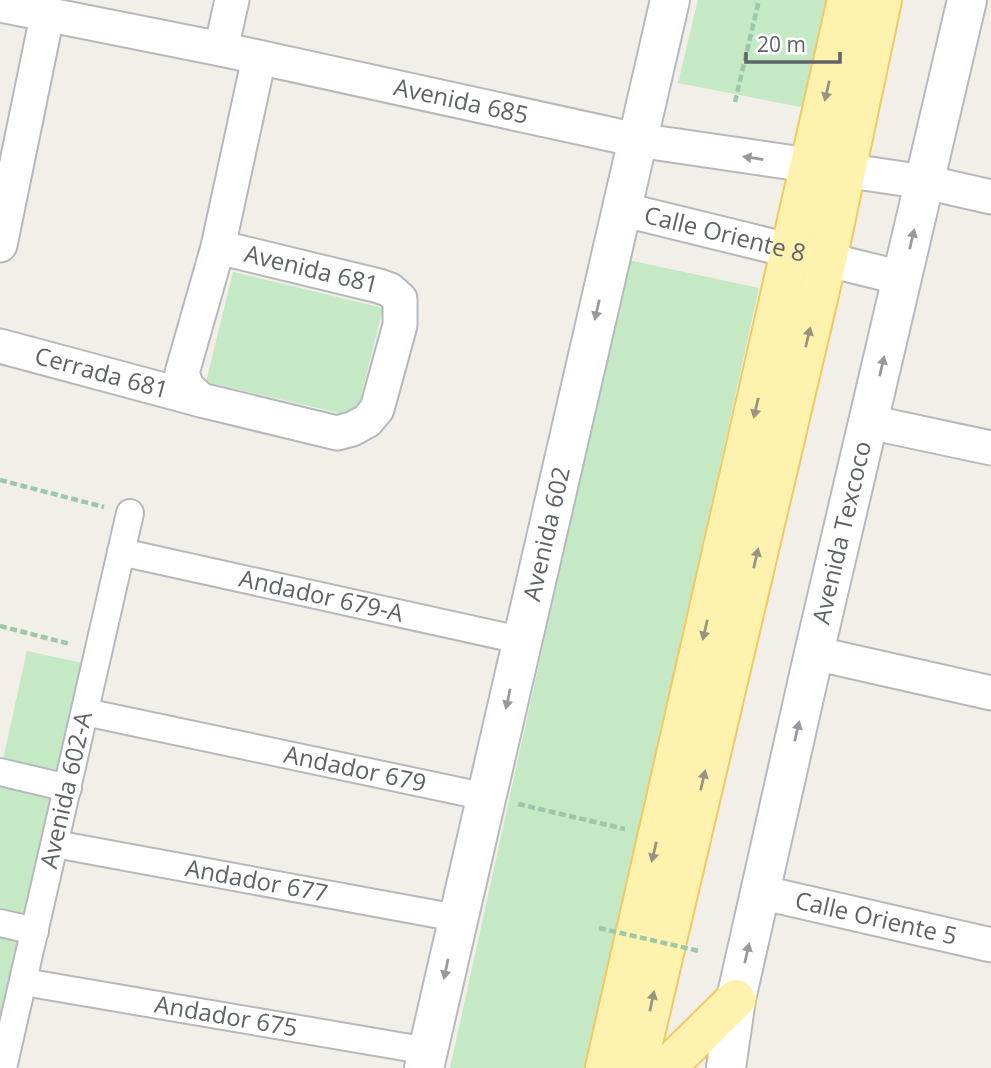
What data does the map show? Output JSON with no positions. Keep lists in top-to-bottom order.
{
  "streets": {
    "main road": ["Avenida Texcoco", "Avenida 602"],
    "street": [
      "Avenida 685",
      "Calle Oriente 8",
      "Avenida 681",
      "Cerrada 681",
      "Andador 679-A",
      "Andador 679",
      "Avenida 602-A",
      "Andador 677",
      "Calle Oriente 5",
      "Andador 675"
    ]
  },
  "crossings": [
    ["Avenida 685", "Avenida Texcoco"],
    ["Avenida 685", "Avenida 602"],
    ["Calle Oriente 8", "Avenida 602"],
    ["Avenida 681", "Cerrada 681"],
    ["Avenida Texcoco", "Calle Oriente 5"],
    ["Avenida 602", "Andador 679-A"],
    ["Avenida 602", "Andador 679"],
    ["Avenida 602", "Andador 677"],
    ["Avenida 602", "Andador 675"],
    ["Andador 679-A", "Avenida 602-A"],
    ["Andador 679", "Avenida 602-A"],
    ["Avenida 602-A", "Andador 677"],
    ["Avenida 602-A", "Andador 675"]
  ],
  "scale_bar": "20 m"
}
